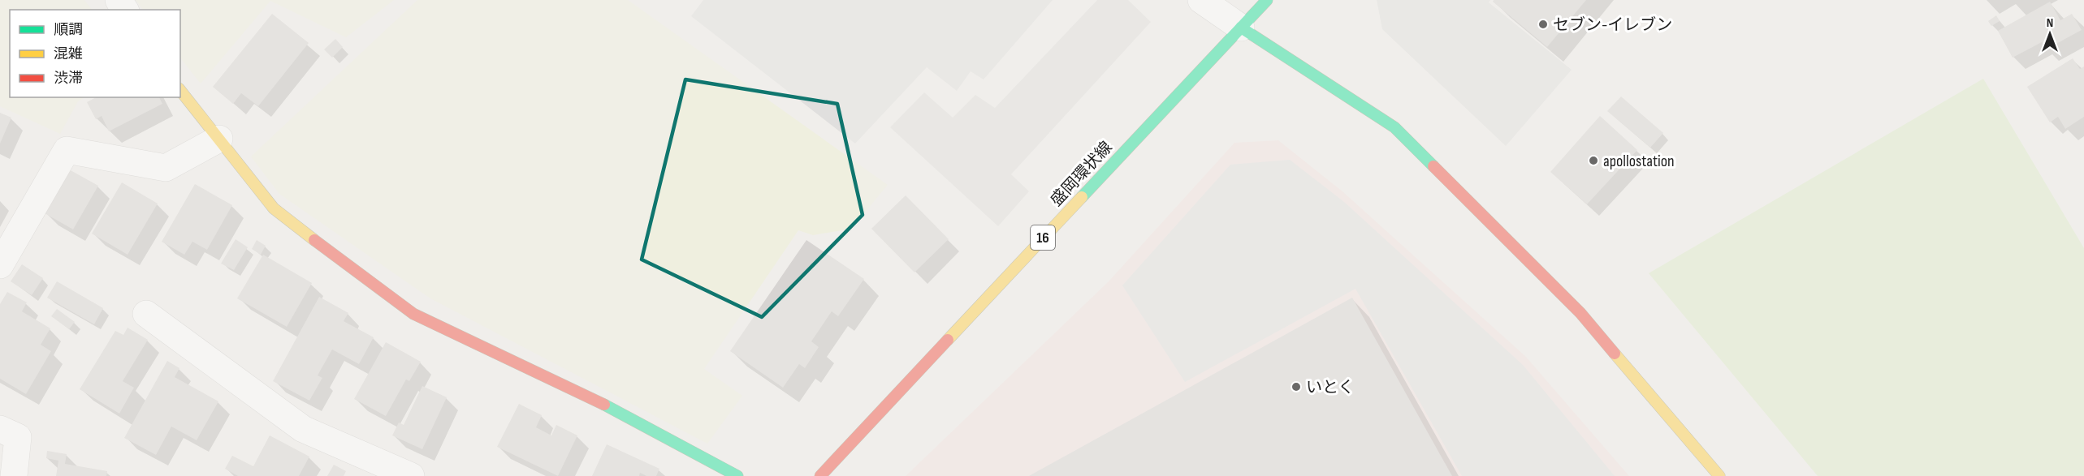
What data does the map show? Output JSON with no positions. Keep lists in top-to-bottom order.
{
  "streets": {
    "street": ["盛岡環状線", "16"]
  },
  "places": ["セブン-イレブン", "apollostation", "いとく"],
  "legend": ["順調", "混雑", "渋滞"],
  "north": "top"
}
